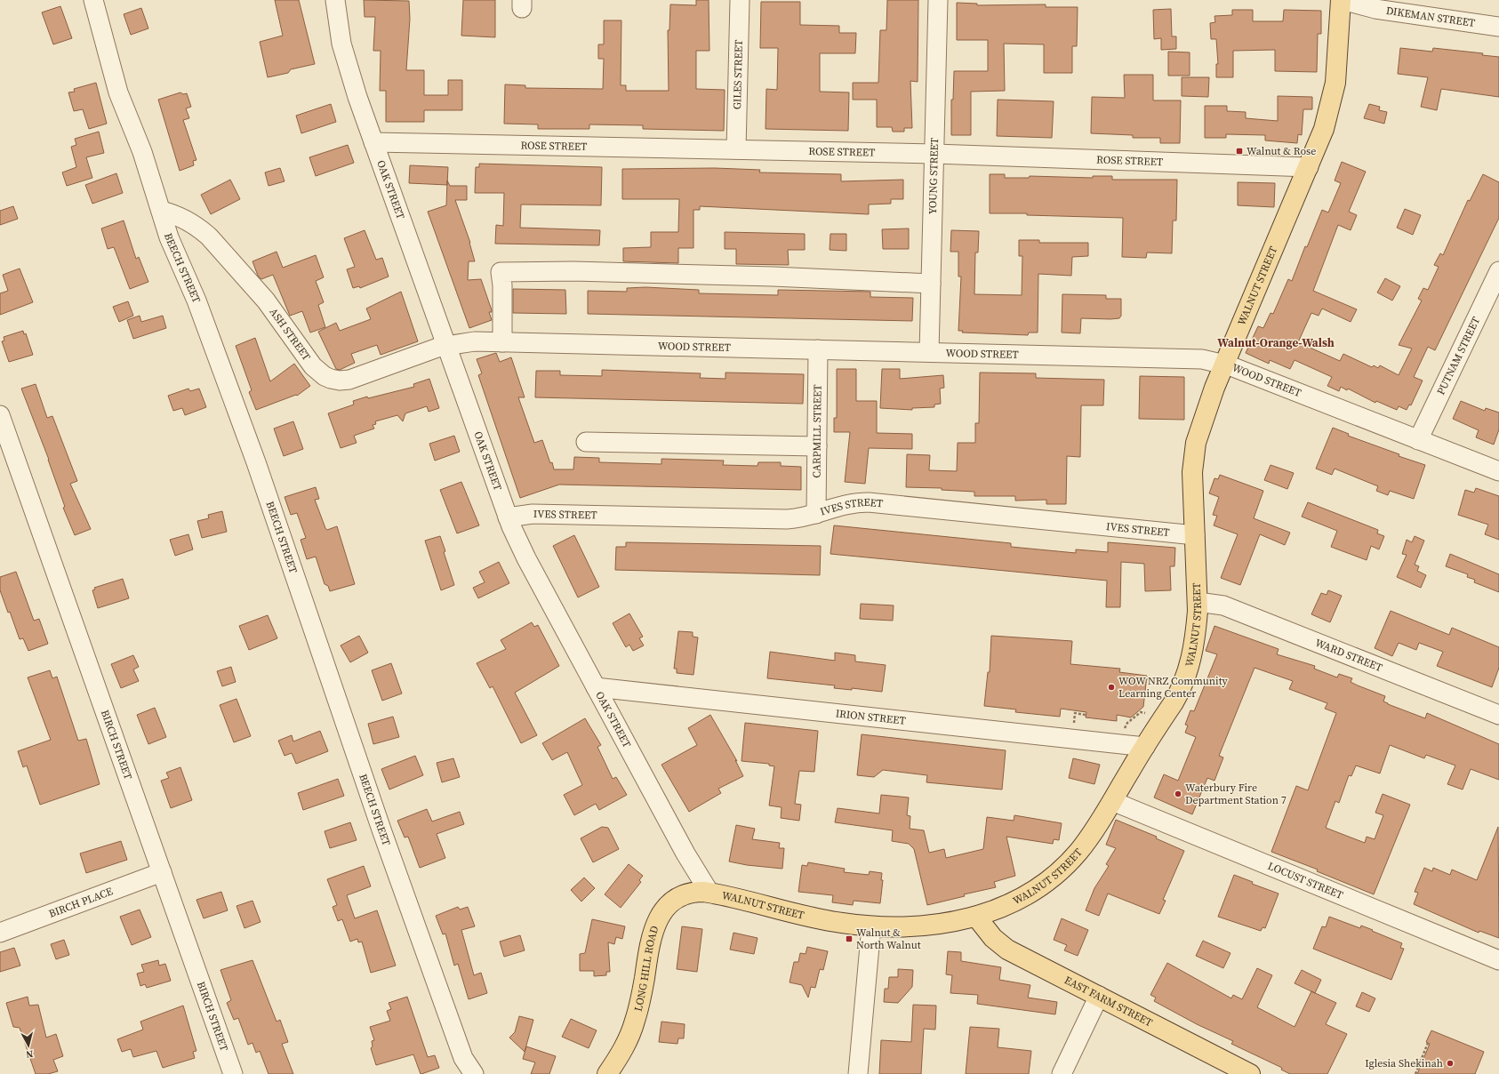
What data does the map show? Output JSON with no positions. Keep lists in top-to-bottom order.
{
  "streets": {
    "main road": ["WALNUT STREET", "LONG HILL ROAD", "EAST FARM STREET"],
    "street": [
      "DIKEMAN STREET",
      "GILES STREET",
      "ROSE STREET",
      "YOUNG STREET",
      "OAK STREET",
      "BEECH STREET",
      "ASH STREET",
      "WOOD STREET",
      "PUTNAM STREET",
      "CARPMILL STREET",
      "IVES STREET",
      "WARD STREET",
      "IRION STREET",
      "BIRCH STREET",
      "LOCUST STREET",
      "BIRCH PLACE"
    ]
  },
  "crossings": [
    ["DIKEMAN STREET", "WALNUT STREET"],
    ["GILES STREET", "ROSE STREET"],
    ["ROSE STREET", "YOUNG STREET"],
    ["ROSE STREET", "OAK STREET"],
    ["ROSE STREET", "WALNUT STREET"],
    ["YOUNG STREET", "WOOD STREET"],
    ["OAK STREET", "WALNUT STREET"],
    ["OAK STREET", "ASH STREET"],
    ["OAK STREET", "WOOD STREET"],
    ["OAK STREET", "IVES STREET"],
    ["OAK STREET", "IRION STREET"],
    ["OAK STREET", "LONG HILL ROAD"],
    ["BEECH STREET", "ASH STREET"],
    ["WALNUT STREET", "WOOD STREET"],
    ["WALNUT STREET", "IVES STREET"],
    ["WALNUT STREET", "WARD STREET"],
    ["WALNUT STREET", "IRION STREET"],
    ["WALNUT STREET", "LOCUST STREET"],
    ["WALNUT STREET", "LONG HILL ROAD"],
    ["WALNUT STREET", "EAST FARM STREET"],
    ["ASH STREET", "WOOD STREET"],
    ["WOOD STREET", "PUTNAM STREET"],
    ["WOOD STREET", "CARPMILL STREET"],
    ["CARPMILL STREET", "IVES STREET"],
    ["BIRCH STREET", "BIRCH PLACE"]
  ],
  "districts": ["Walnut-Orange-Walsh"],
  "places": {
    "transit": ["Walnut & Rose", "Walnut & North Walnut"],
    "other": ["WOW NRZ Community Learning Center", "Waterbury Fire Department Station 7", "Iglesia Shekinah"]
  },
  "north": "bottom"
}
